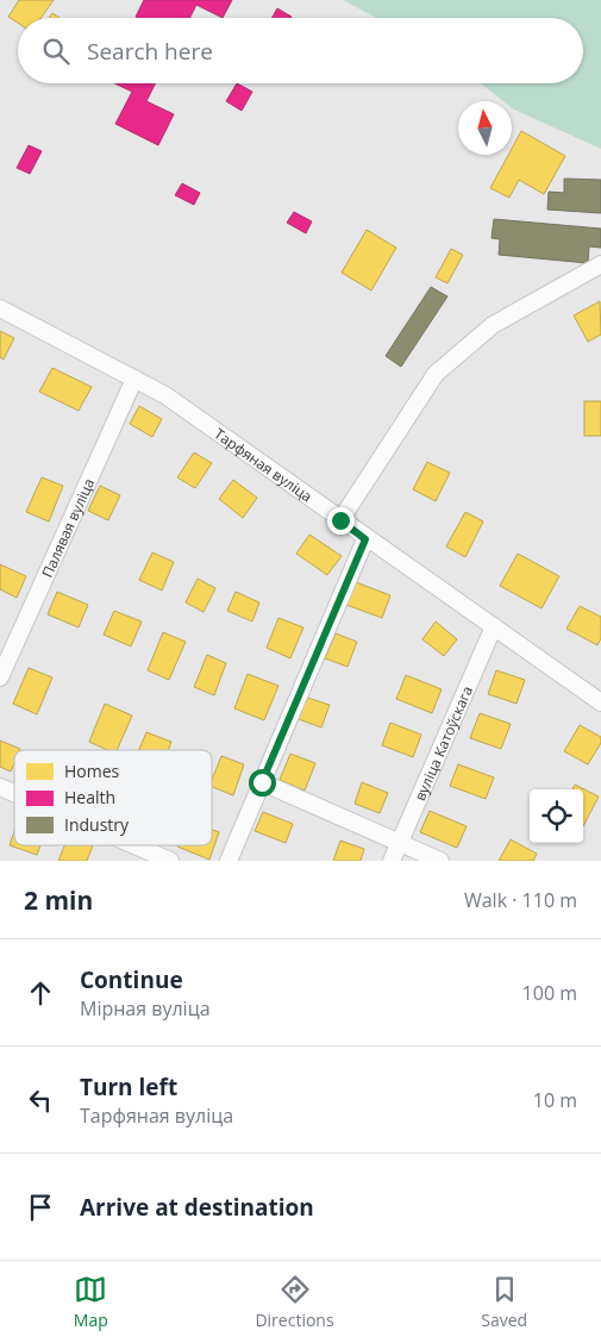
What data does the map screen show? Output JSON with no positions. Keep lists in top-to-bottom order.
{
  "streets": {
    "street": ["Тарфяная вуліца", "Палявая вуліца", "вуліца Катоўскага"]
  },
  "crossings": [
    ["Тарфяная вуліца", "Палявая вуліца"],
    ["Тарфяная вуліца", "вуліца Катоўскага"]
  ],
  "legend": ["Homes", "Health", "Industry"],
  "north": "top",
  "page": {
    "search": "Search here",
    "heading": ["2 min", "Walk · 110 m"],
    "list": [
      ["Continue", "Мірная вуліца", "100 m"],
      ["Turn left", "Тарфяная вуліца", "10 m"],
      "Arrive at destination"
    ],
    "nav": ["Map", "Directions", "Saved"]
  }
}
